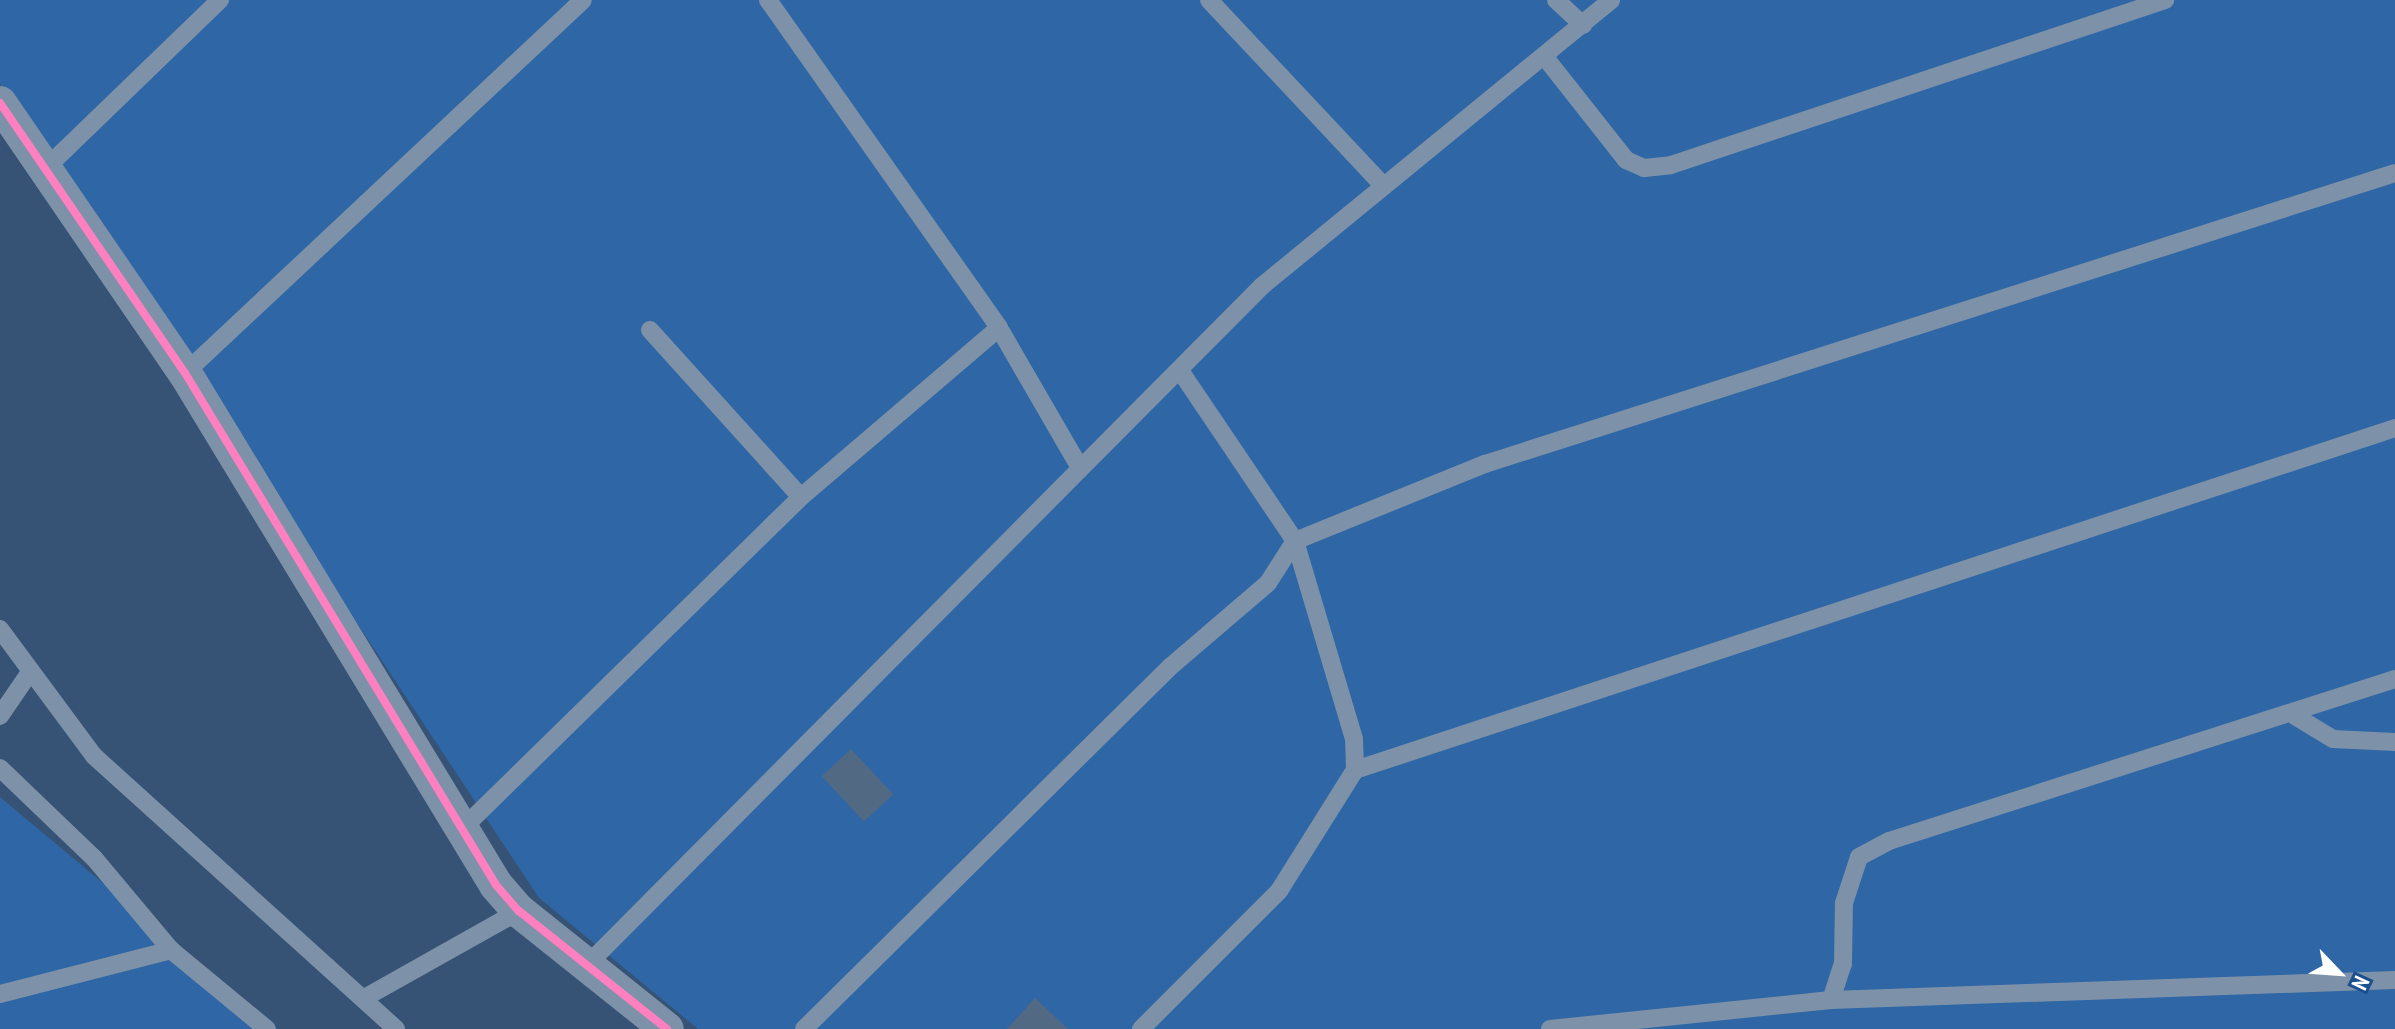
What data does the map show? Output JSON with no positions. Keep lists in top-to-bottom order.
{
  "north": "bottom right"
}
